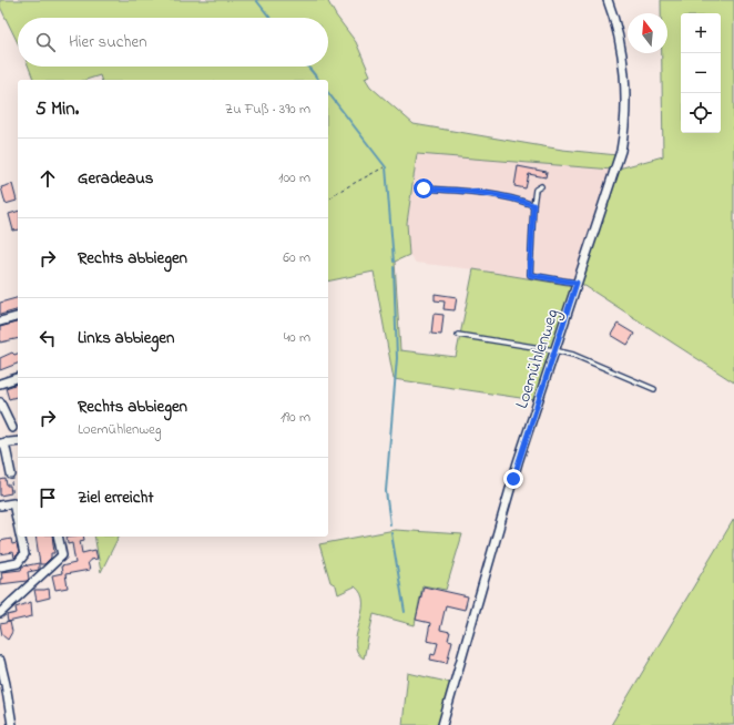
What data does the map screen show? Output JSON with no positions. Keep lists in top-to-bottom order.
{
  "streets": {
    "street": ["Loemühlenweg"]
  },
  "north": "top",
  "page": {
    "map_buttons": ["+", "−"],
    "search": "Hier suchen",
    "heading": ["5 Min.", "Zu Fuß · 390 m"],
    "list": [
      ["Geradeaus", "100 m"],
      ["Rechts abbiegen", "60 m"],
      ["Links abbiegen", "40 m"],
      ["Rechts abbiegen", "Loemühlenweg", "190 m"],
      "Ziel erreicht"
    ]
  }
}
